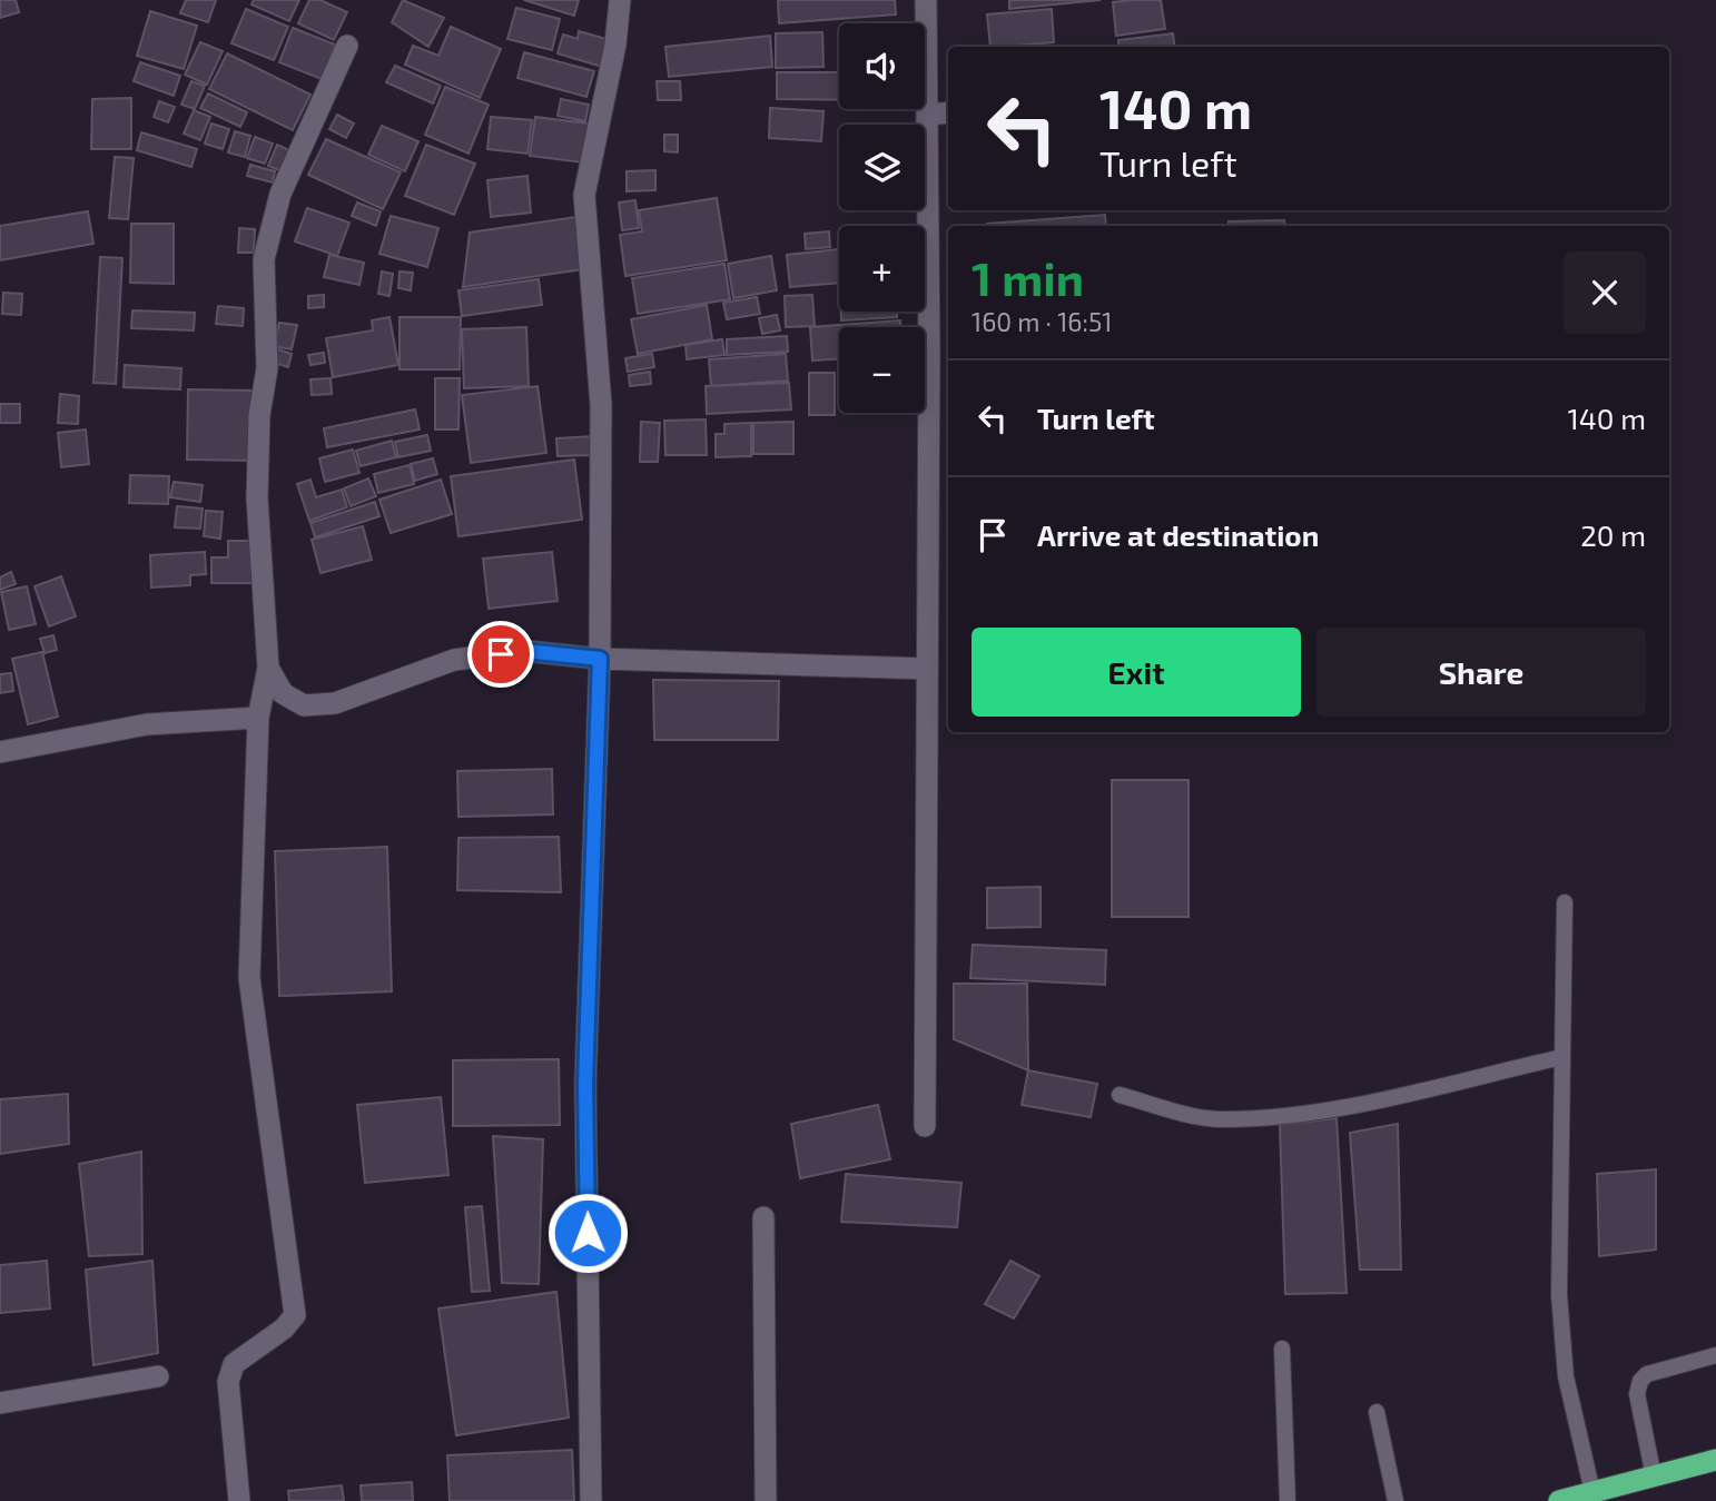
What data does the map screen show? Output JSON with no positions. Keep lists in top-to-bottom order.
{
  "page": {
    "map_buttons": ["+", "−"],
    "turn": ["140 m", "Turn left"],
    "heading": ["1 min", "160 m · 16:51"],
    "list": [
      {
        "name": "Turn left",
        "value": "140 m"
      },
      {
        "name": "Arrive at destination",
        "value": "20 m"
      }
    ],
    "buttons": ["Exit", "Share"]
  }
}
